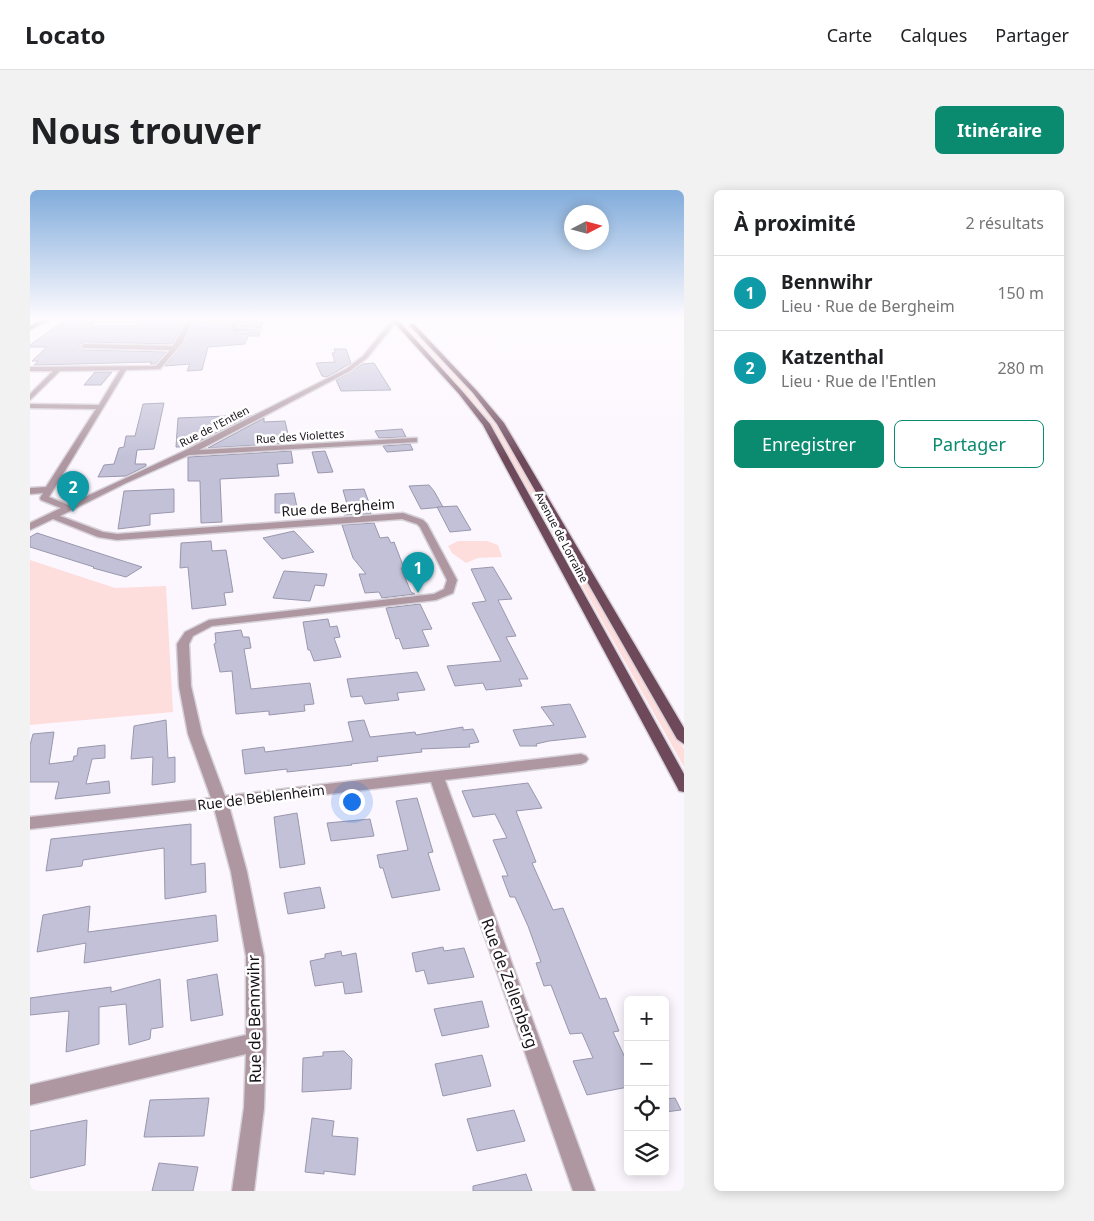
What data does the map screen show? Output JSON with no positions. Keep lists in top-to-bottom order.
{
  "streets": {
    "main road": ["Avenue de Lorraine"],
    "street": [
      "Rue de l'Entlen",
      "Rue des Violettes",
      "Rue de Bergheim",
      "Rue de Beblenheim",
      "Rue de Zellenberg",
      "Rue de Bennwihr"
    ]
  },
  "crossings": [
    ["Rue de l'Entlen", "Rue des Violettes"],
    ["Rue de l'Entlen", "Rue de Bergheim"],
    ["Rue de Bergheim", "Rue de Bennwihr"],
    ["Rue de Beblenheim", "Rue de Zellenberg"],
    ["Rue de Beblenheim", "Rue de Bennwihr"]
  ],
  "north": "right",
  "page": {
    "header": "Locato",
    "nav": ["Carte", "Calques", "Partager"],
    "buttons": [
      "Itinéraire",
      ["Enregistrer", "Partager"]
    ],
    "title": "Nous trouver",
    "heading": ["À proximité", "2 résultats"],
    "list": [
      {
        "mark": "1",
        "name": "Bennwihr",
        "note": "Lieu · Rue de Bergheim",
        "value": "150 m"
      },
      {
        "mark": "2",
        "name": "Katzenthal",
        "note": "Lieu · Rue de l'Entlen",
        "value": "280 m"
      }
    ],
    "pins": ["2", "1"],
    "map_buttons": ["+", "−"]
  }
}
